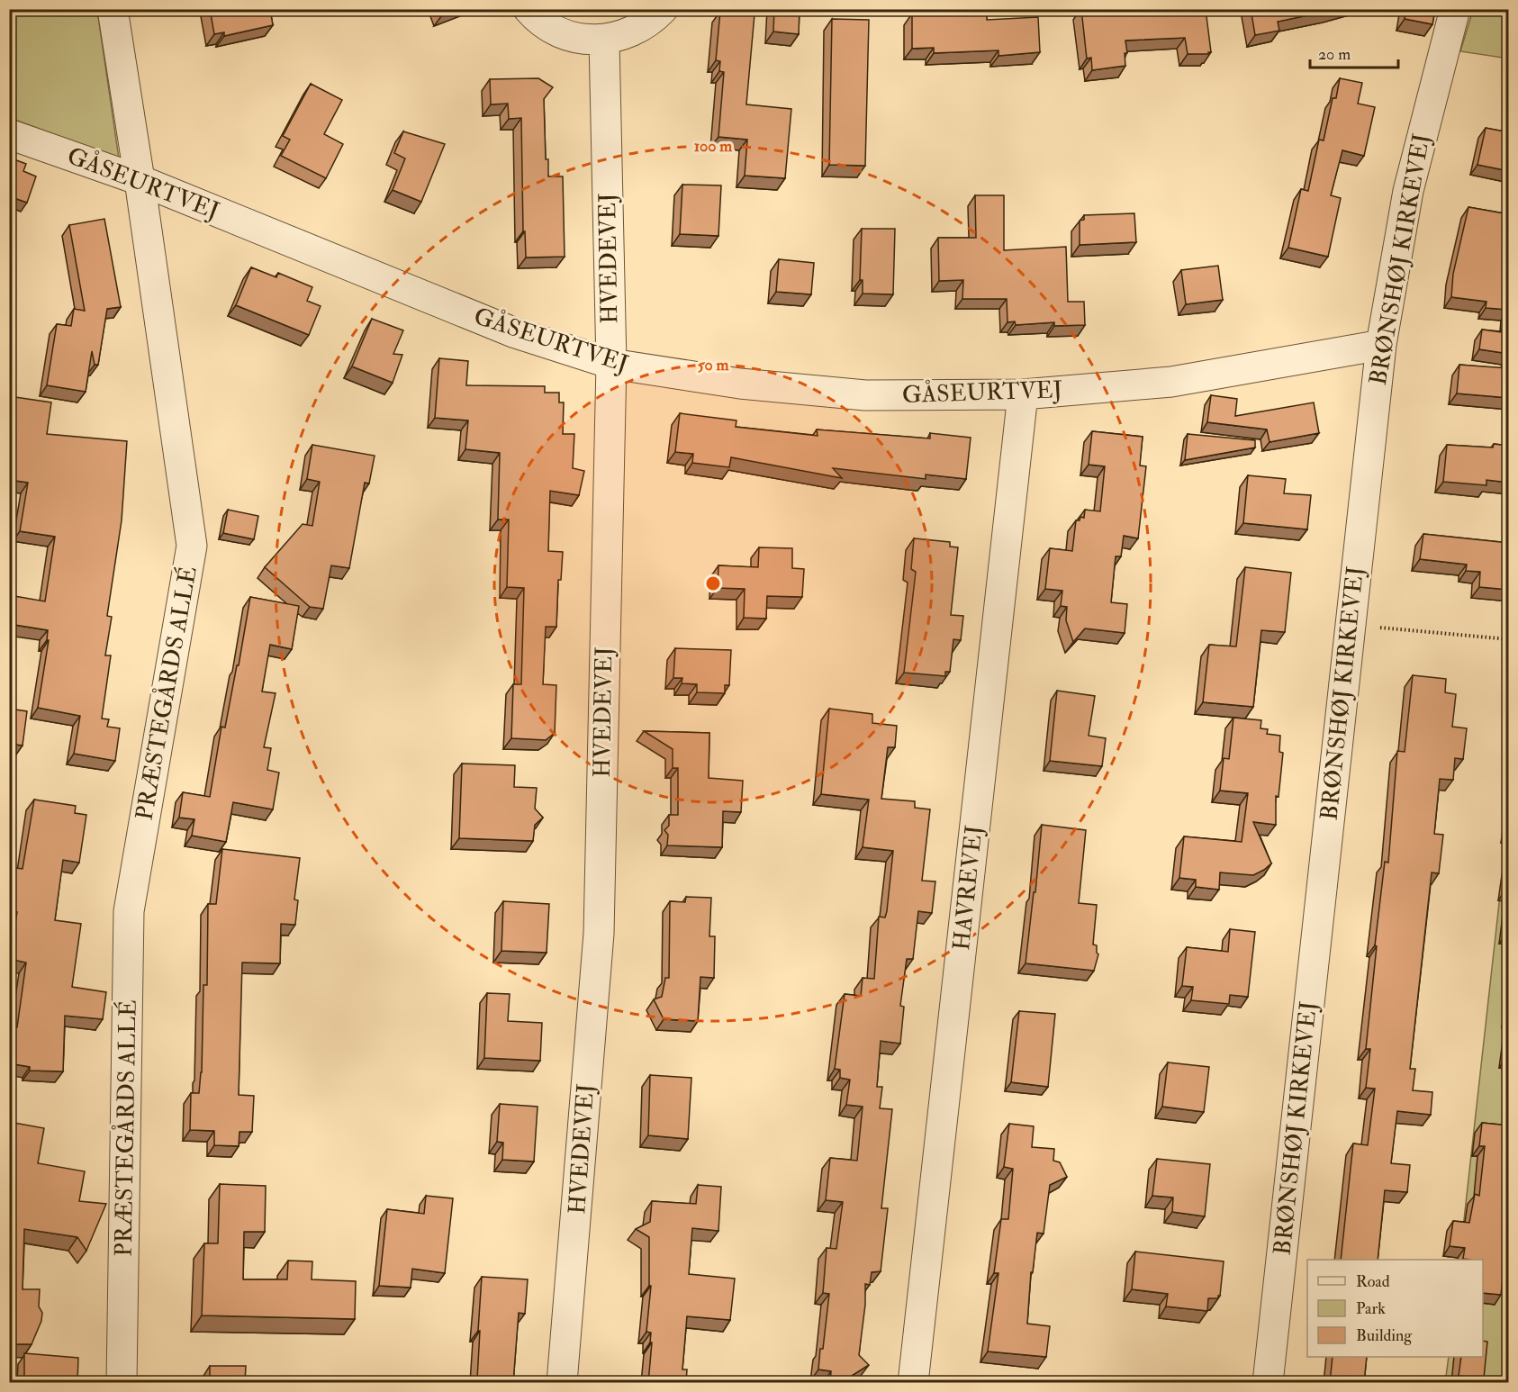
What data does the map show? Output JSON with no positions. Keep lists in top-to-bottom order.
{
  "streets": {
    "street": [
      "GÅSEURTVEJ",
      "HVEDEVEJ",
      "BRØNSHØJ KIRKEVEJ",
      "PRÆSTEGÅRDS ALLÉ",
      "HAVREVEJ"
    ]
  },
  "crossings": [
    ["GÅSEURTVEJ", "HVEDEVEJ"],
    ["GÅSEURTVEJ", "BRØNSHØJ KIRKEVEJ"],
    ["GÅSEURTVEJ", "PRÆSTEGÅRDS ALLÉ"],
    ["GÅSEURTVEJ", "HAVREVEJ"]
  ],
  "legend": ["Road", "Park", "Building"],
  "scale_bar": "20 m",
  "rings": ["100 m", "50 m"]
}
